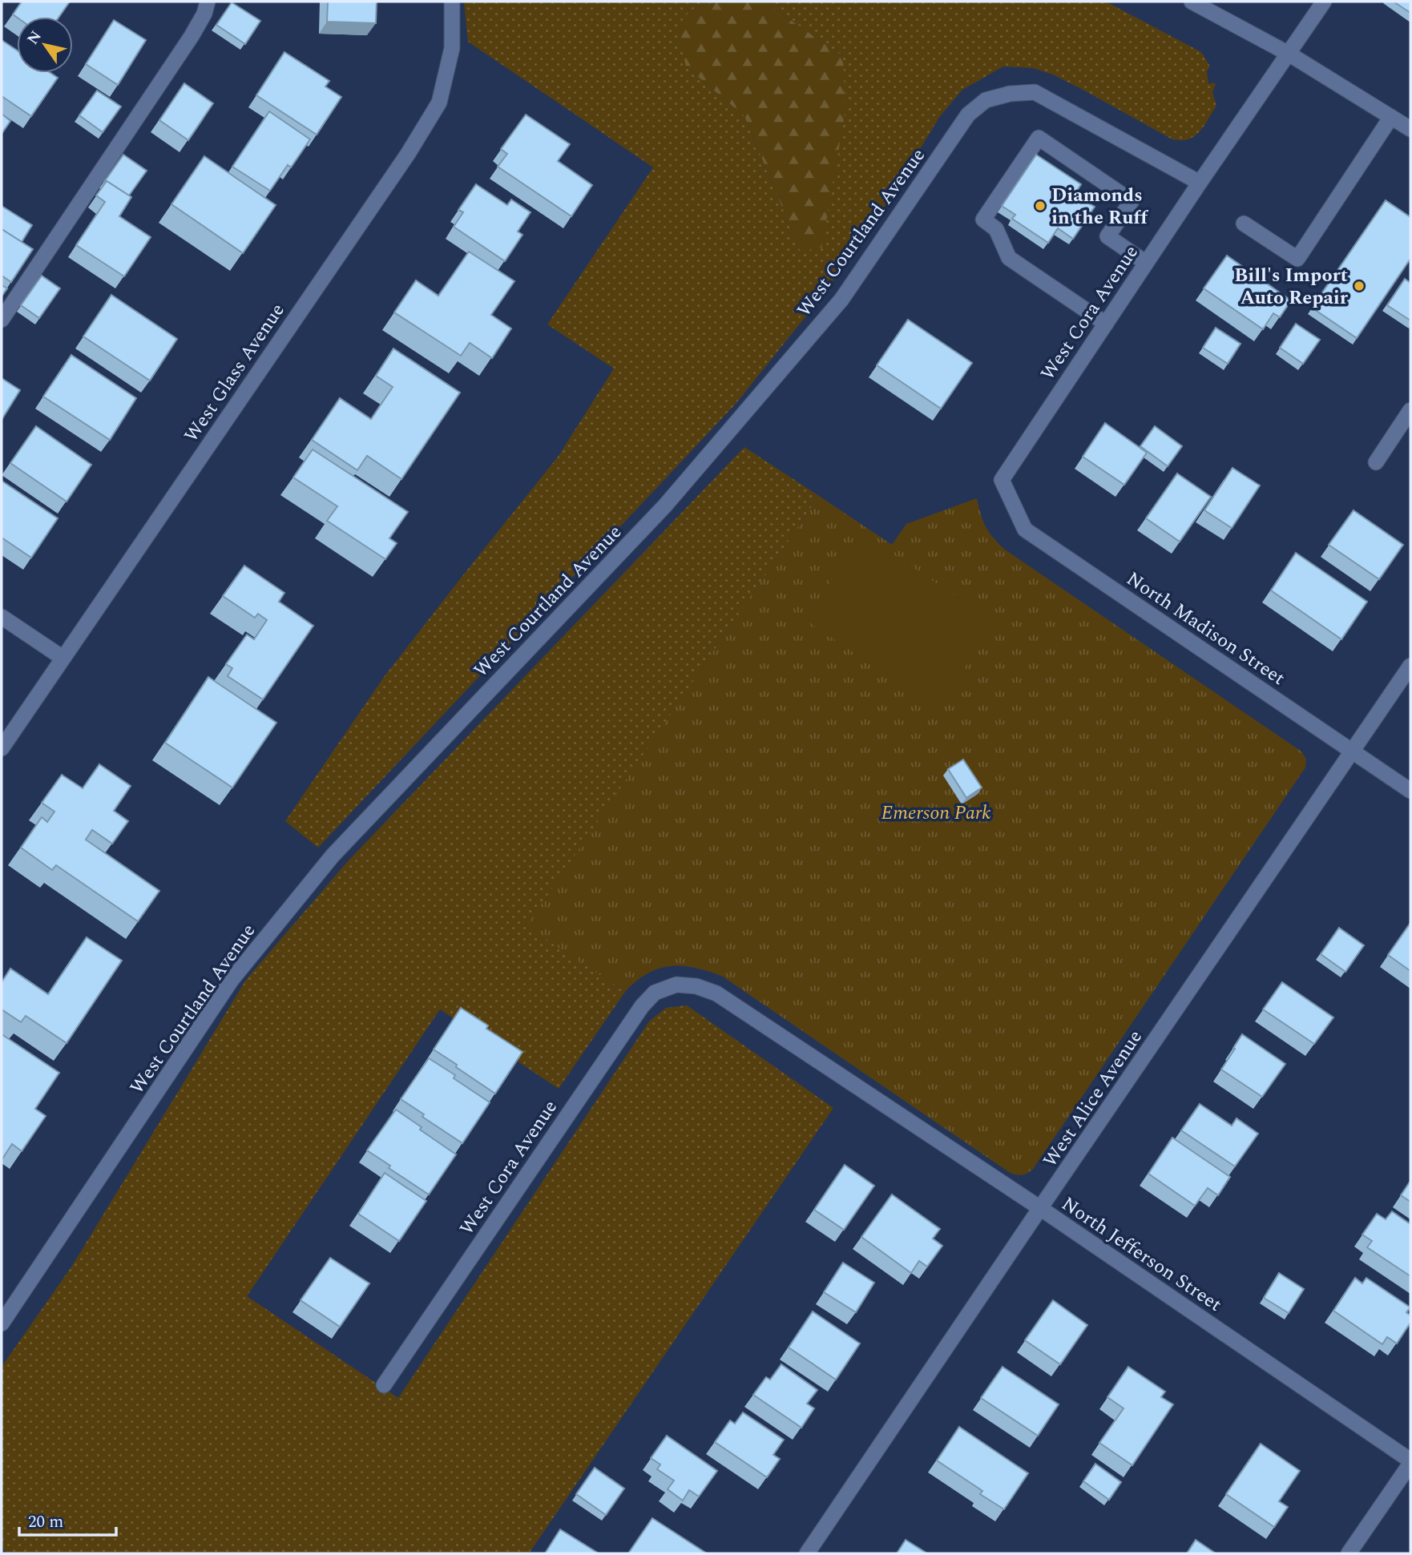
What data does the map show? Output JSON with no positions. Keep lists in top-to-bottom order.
{
  "streets": {
    "street": [
      "West Courtland Avenue",
      "West Cora Avenue",
      "West Glass Avenue",
      "North Madison Street",
      "West Alice Avenue",
      "North Jefferson Street"
    ]
  },
  "crossings": [
    ["West Courtland Avenue", "West Cora Avenue"],
    ["West Cora Avenue", "North Madison Street"],
    ["West Cora Avenue", "North Jefferson Street"],
    ["North Madison Street", "West Alice Avenue"],
    ["West Alice Avenue", "North Jefferson Street"]
  ],
  "parks": ["Emerson Park"],
  "places": ["Diamonds in the Ruff", "Bill's Import Auto Repair"],
  "scale_bar": "20 m",
  "north": "top left"
}
